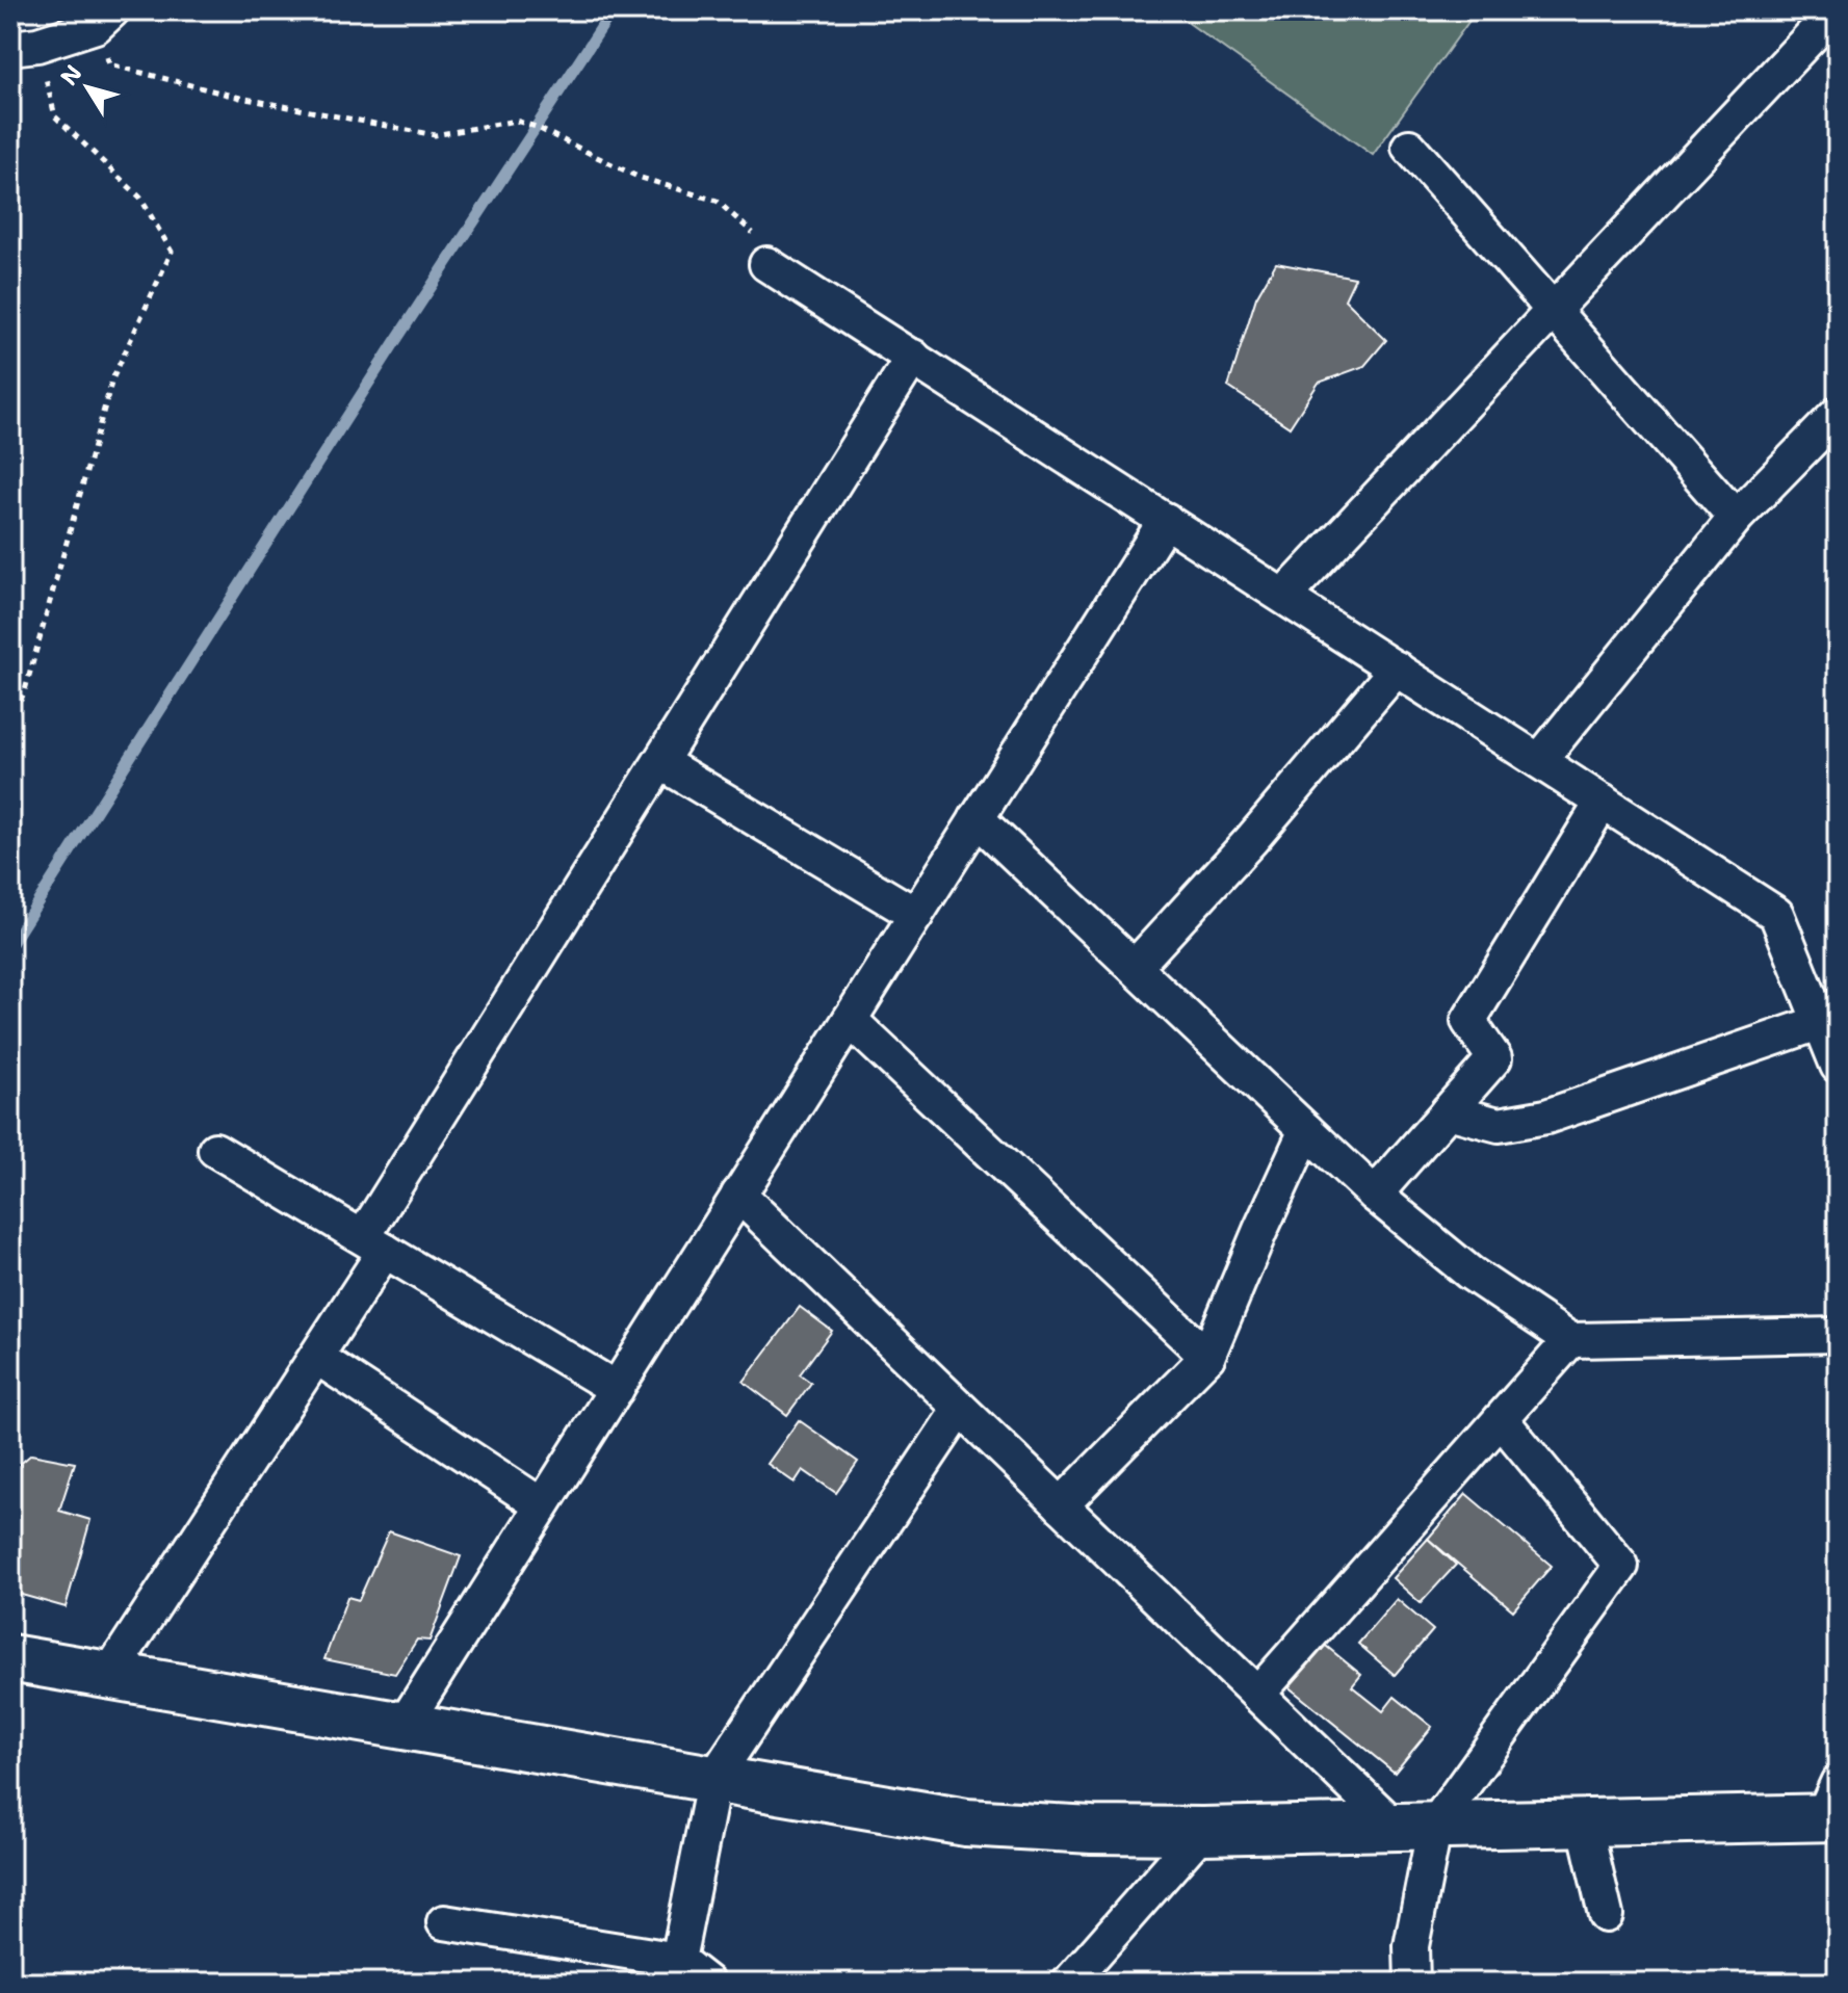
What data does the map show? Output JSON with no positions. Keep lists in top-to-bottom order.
{
  "north": "top left"
}
